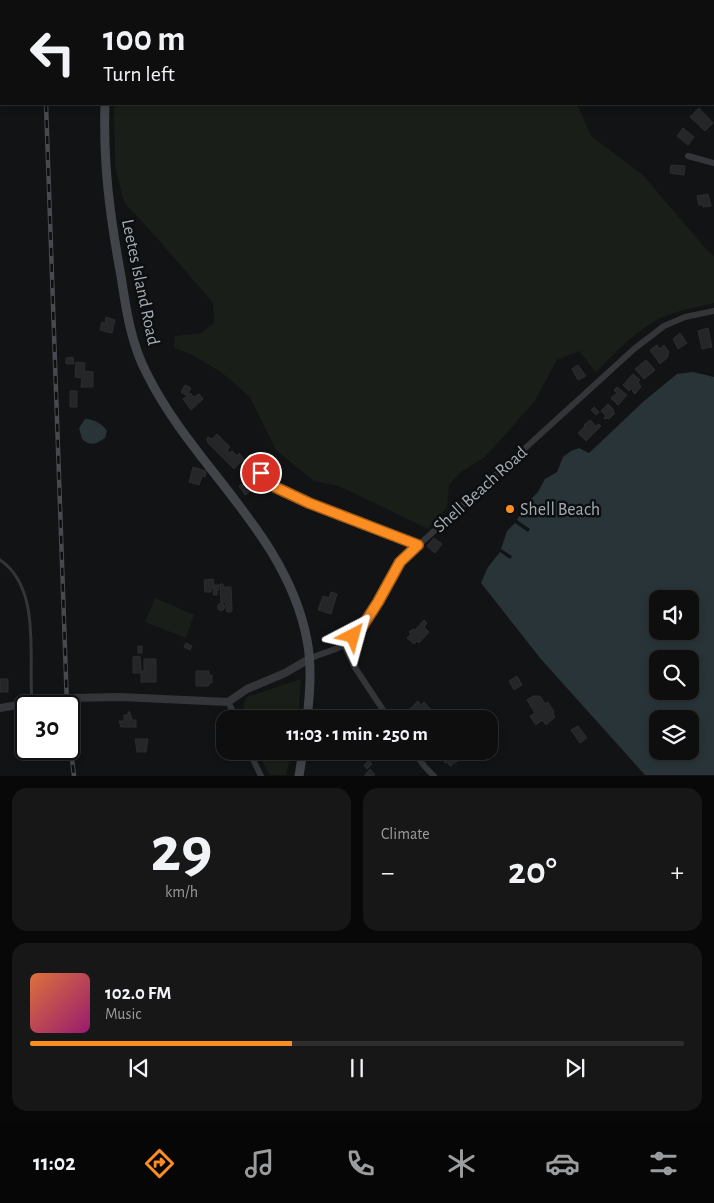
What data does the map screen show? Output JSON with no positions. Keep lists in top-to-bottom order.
{
  "streets": {
    "main road": ["Leetes Island Road"],
    "street": ["Shell Beach Road"]
  },
  "crossings": [
    ["Leetes Island Road", "Shell Beach Road"]
  ],
  "places": ["Shell Beach"],
  "page": {
    "turn": ["100 m", "Turn left"],
    "limit": "30",
    "trip": "11:03 · 1 min · 250 m",
    "tile": [
      ["29", "km/h"],
      "Climate"
    ],
    "heat": ["−", "20°", "+"],
    "song": ["102.0 FM", "Music"],
    "tabs": "11:02"
  }
}
